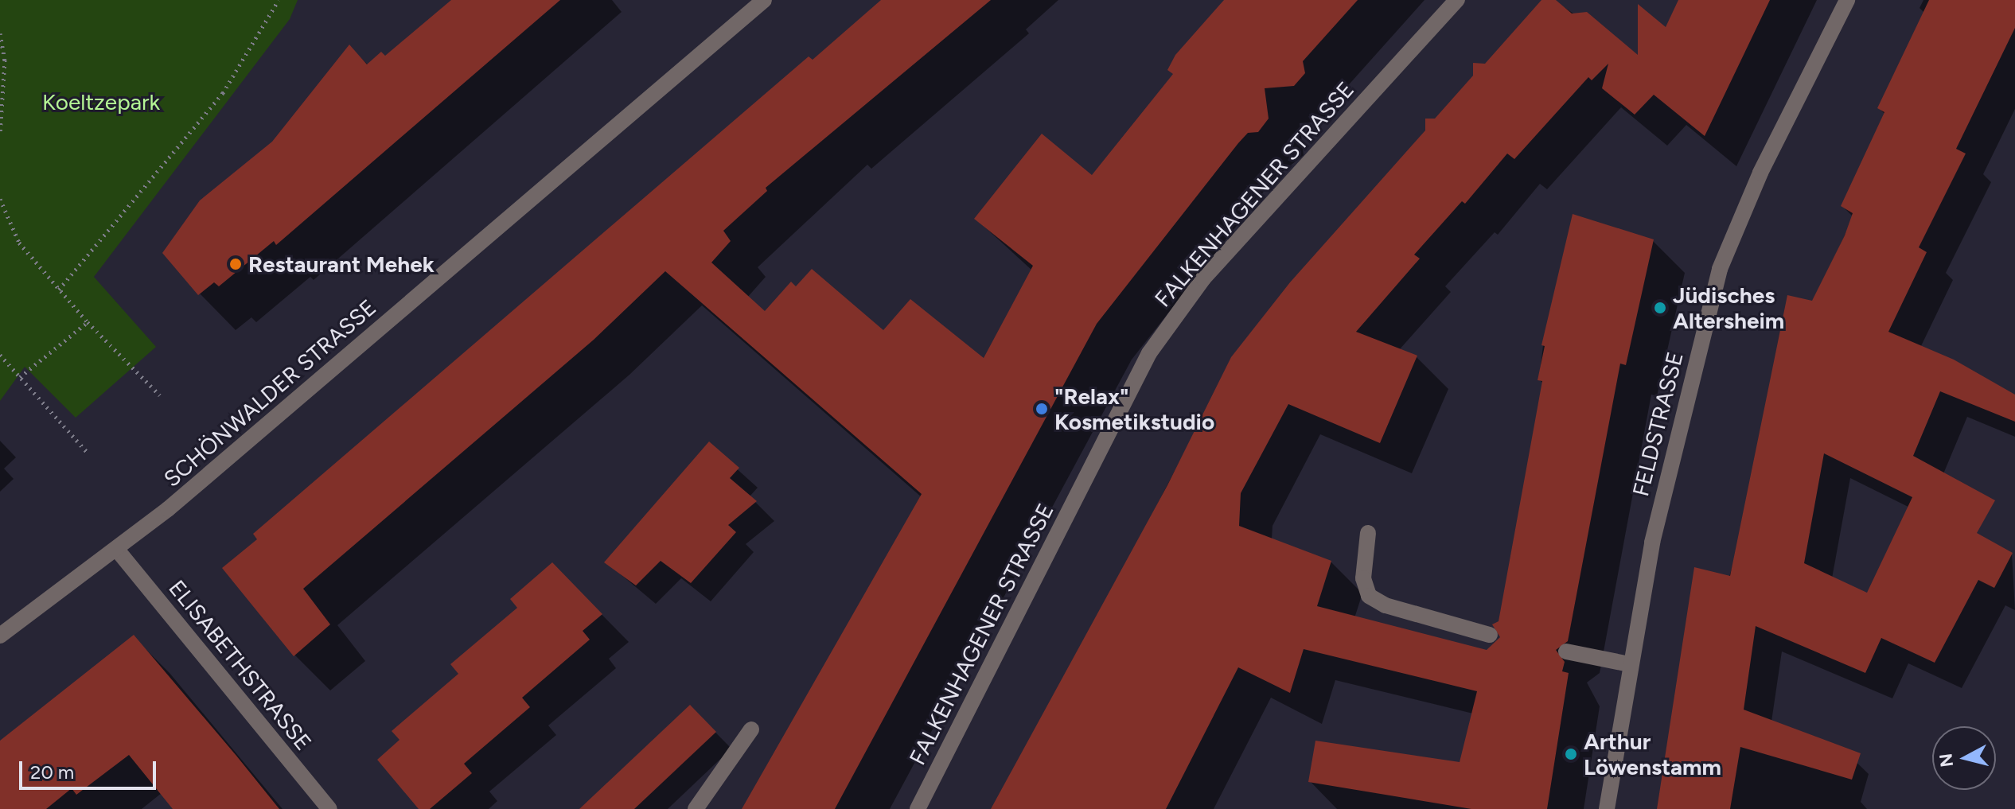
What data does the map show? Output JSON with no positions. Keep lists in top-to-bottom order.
{
  "streets": {
    "street": [
      "FALKENHAGENER STRASSE",
      "SCHÖNWALDER STRASSE",
      "FELDSTRASSE",
      "ELISABETHSTRASSE"
    ]
  },
  "crossings": [
    ["SCHÖNWALDER STRASSE", "ELISABETHSTRASSE"]
  ],
  "parks": ["Koeltzepark"],
  "places": [
    "Restaurant Mehek",
    "Jüdisches Altersheim",
    "\"Relax\" Kosmetikstudio",
    "Arthur Löwenstamm"
  ],
  "scale_bar": "20 m",
  "north": "left"
}
